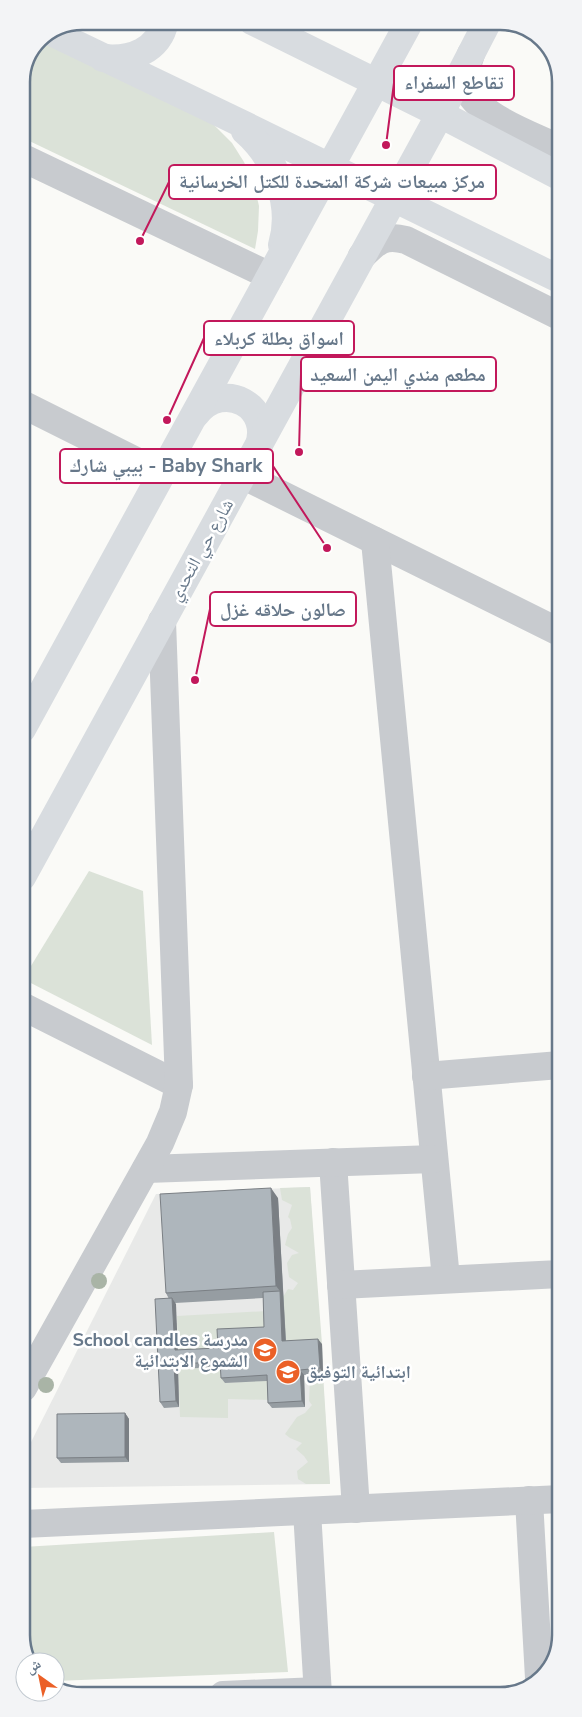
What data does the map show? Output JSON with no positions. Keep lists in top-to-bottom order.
{
  "streets": {
    "main road": ["شارع حي التحدي"]
  },
  "places": {
    "other": [
      "تقاطع السفراء",
      "مركز مبيعات شركة المتحدة للكتل الخرسانية",
      "اسواق بطلة كربلاء",
      "مطعم مندي اليمن السعيد",
      "بيبي شارك - Baby Shark",
      "صالون حلاقه غزل"
    ],
    "school or university": ["School candles مدرسة الشموع الابتدائية", "ابتدائية التوفيق"]
  },
  "north": "top left"
}
